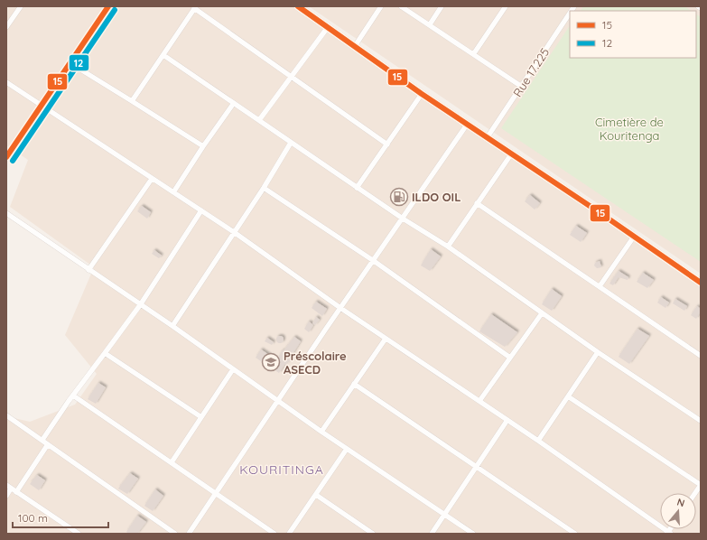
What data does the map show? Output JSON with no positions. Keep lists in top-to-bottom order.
{
  "streets": {
    "street": ["Rue 17.225"]
  },
  "districts": ["KOURITINGA"],
  "parks": ["Cimetière de Kouritenga"],
  "places": {
    "fuel station": ["ILDO OIL"],
    "school or university": ["Préscolaire ASECD"]
  },
  "lines": ["transit line 15", "transit line 12"],
  "legend": ["15", "12"],
  "scale_bar": "100 m",
  "north": "top"
}
